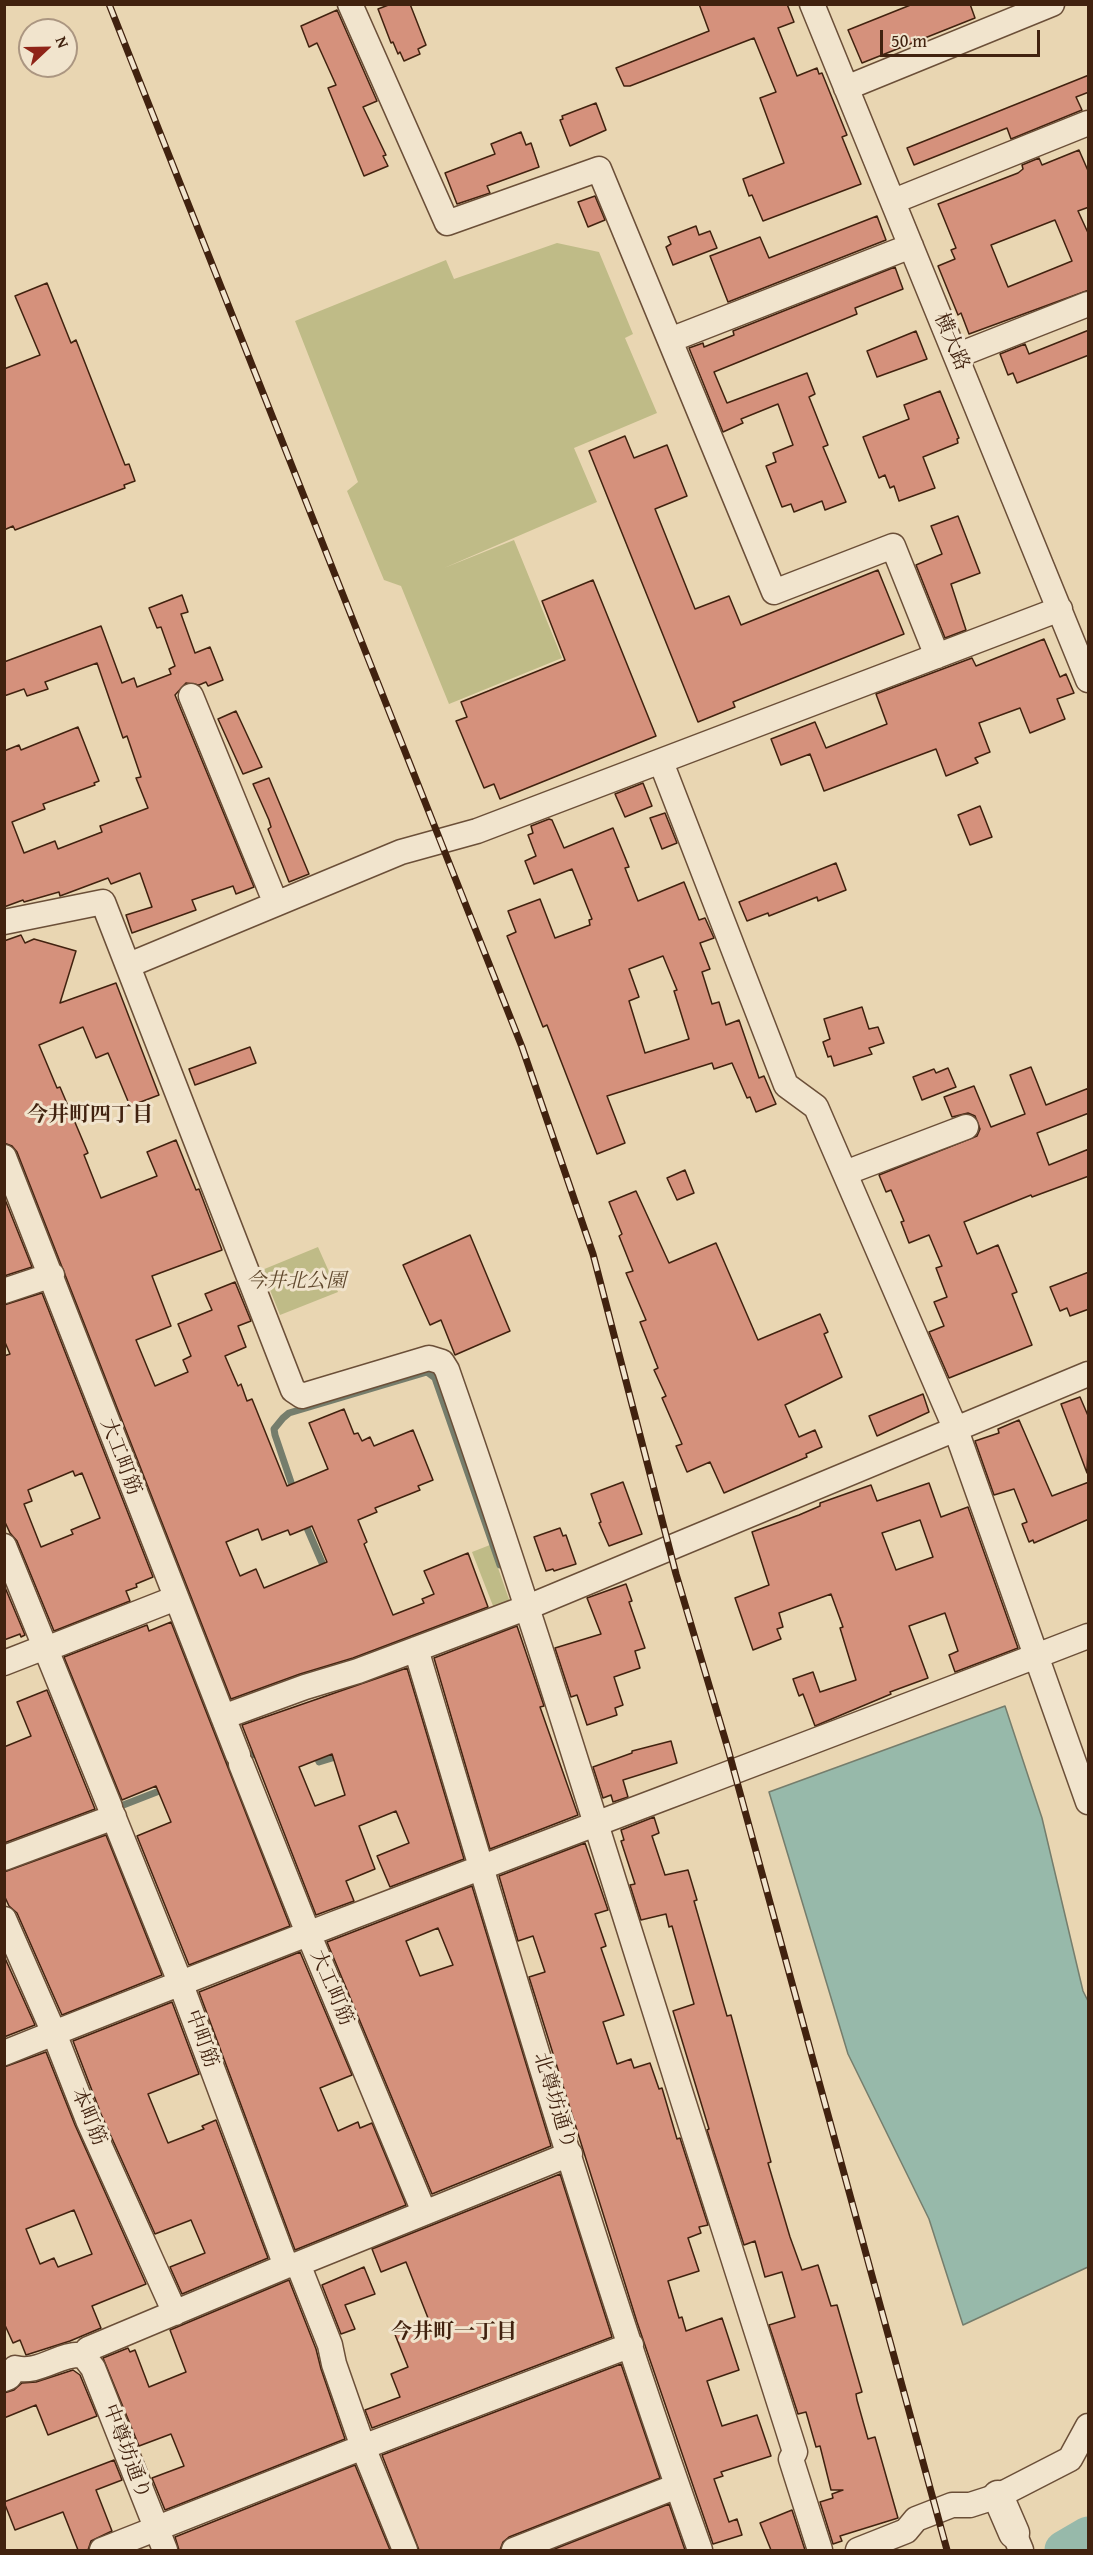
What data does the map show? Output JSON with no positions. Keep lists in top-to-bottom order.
{
  "streets": {
    "street": [
      "横大路",
      "大工町筋",
      "中町筋",
      "北尊坊通り",
      "本町筋",
      "中尊坊通り"
    ]
  },
  "districts": ["今井町四丁目", "今井町一丁目"],
  "parks": ["今井北公園"],
  "scale_bar": "50 m",
  "north": "right"
}
